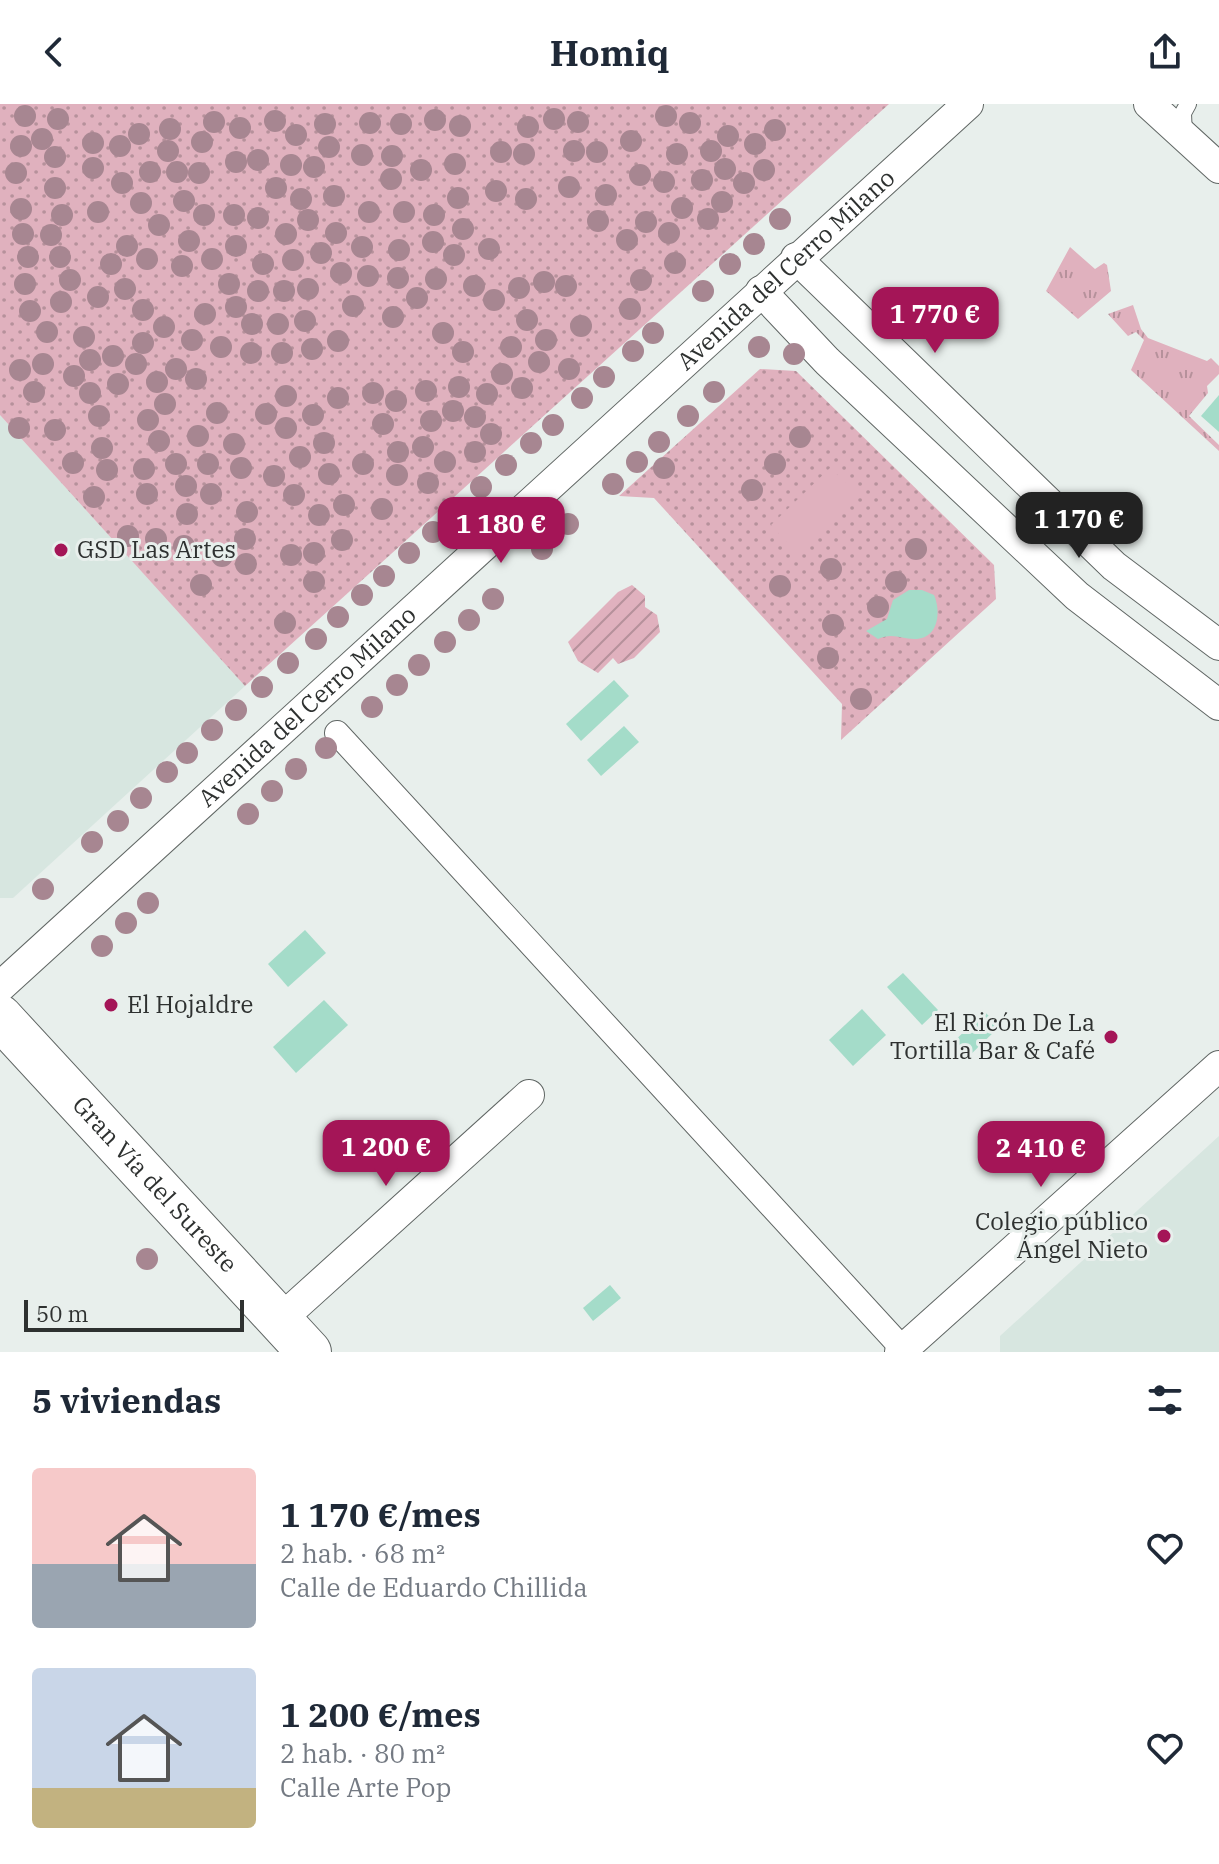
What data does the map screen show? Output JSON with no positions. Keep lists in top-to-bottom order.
{
  "streets": {
    "main road": ["Gran Vía del Sureste"],
    "street": ["Avenida del Cerro Milano"]
  },
  "places": [
    "GSD Las Artes",
    "El Hojaldre",
    "El Ricón De La Tortilla Bar & Café",
    "Colegio público Ángel Nieto"
  ],
  "scale_bar": "50 m",
  "page": {
    "header": "Homiq",
    "price": [
      "1 770 €",
      "1 170 €",
      "1 180 €",
      "1 200 €",
      "2 410 €"
    ],
    "scale": "50 m",
    "heading": "5 viviendas",
    "list": [
      {
        "name": "1 170 €/mes",
        "note": "2 hab. · 68 m² · Calle de Eduardo Chillida"
      },
      {
        "name": "1 200 €/mes",
        "note": "2 hab. · 80 m² · Calle Arte Pop"
      }
    ]
  }
}
